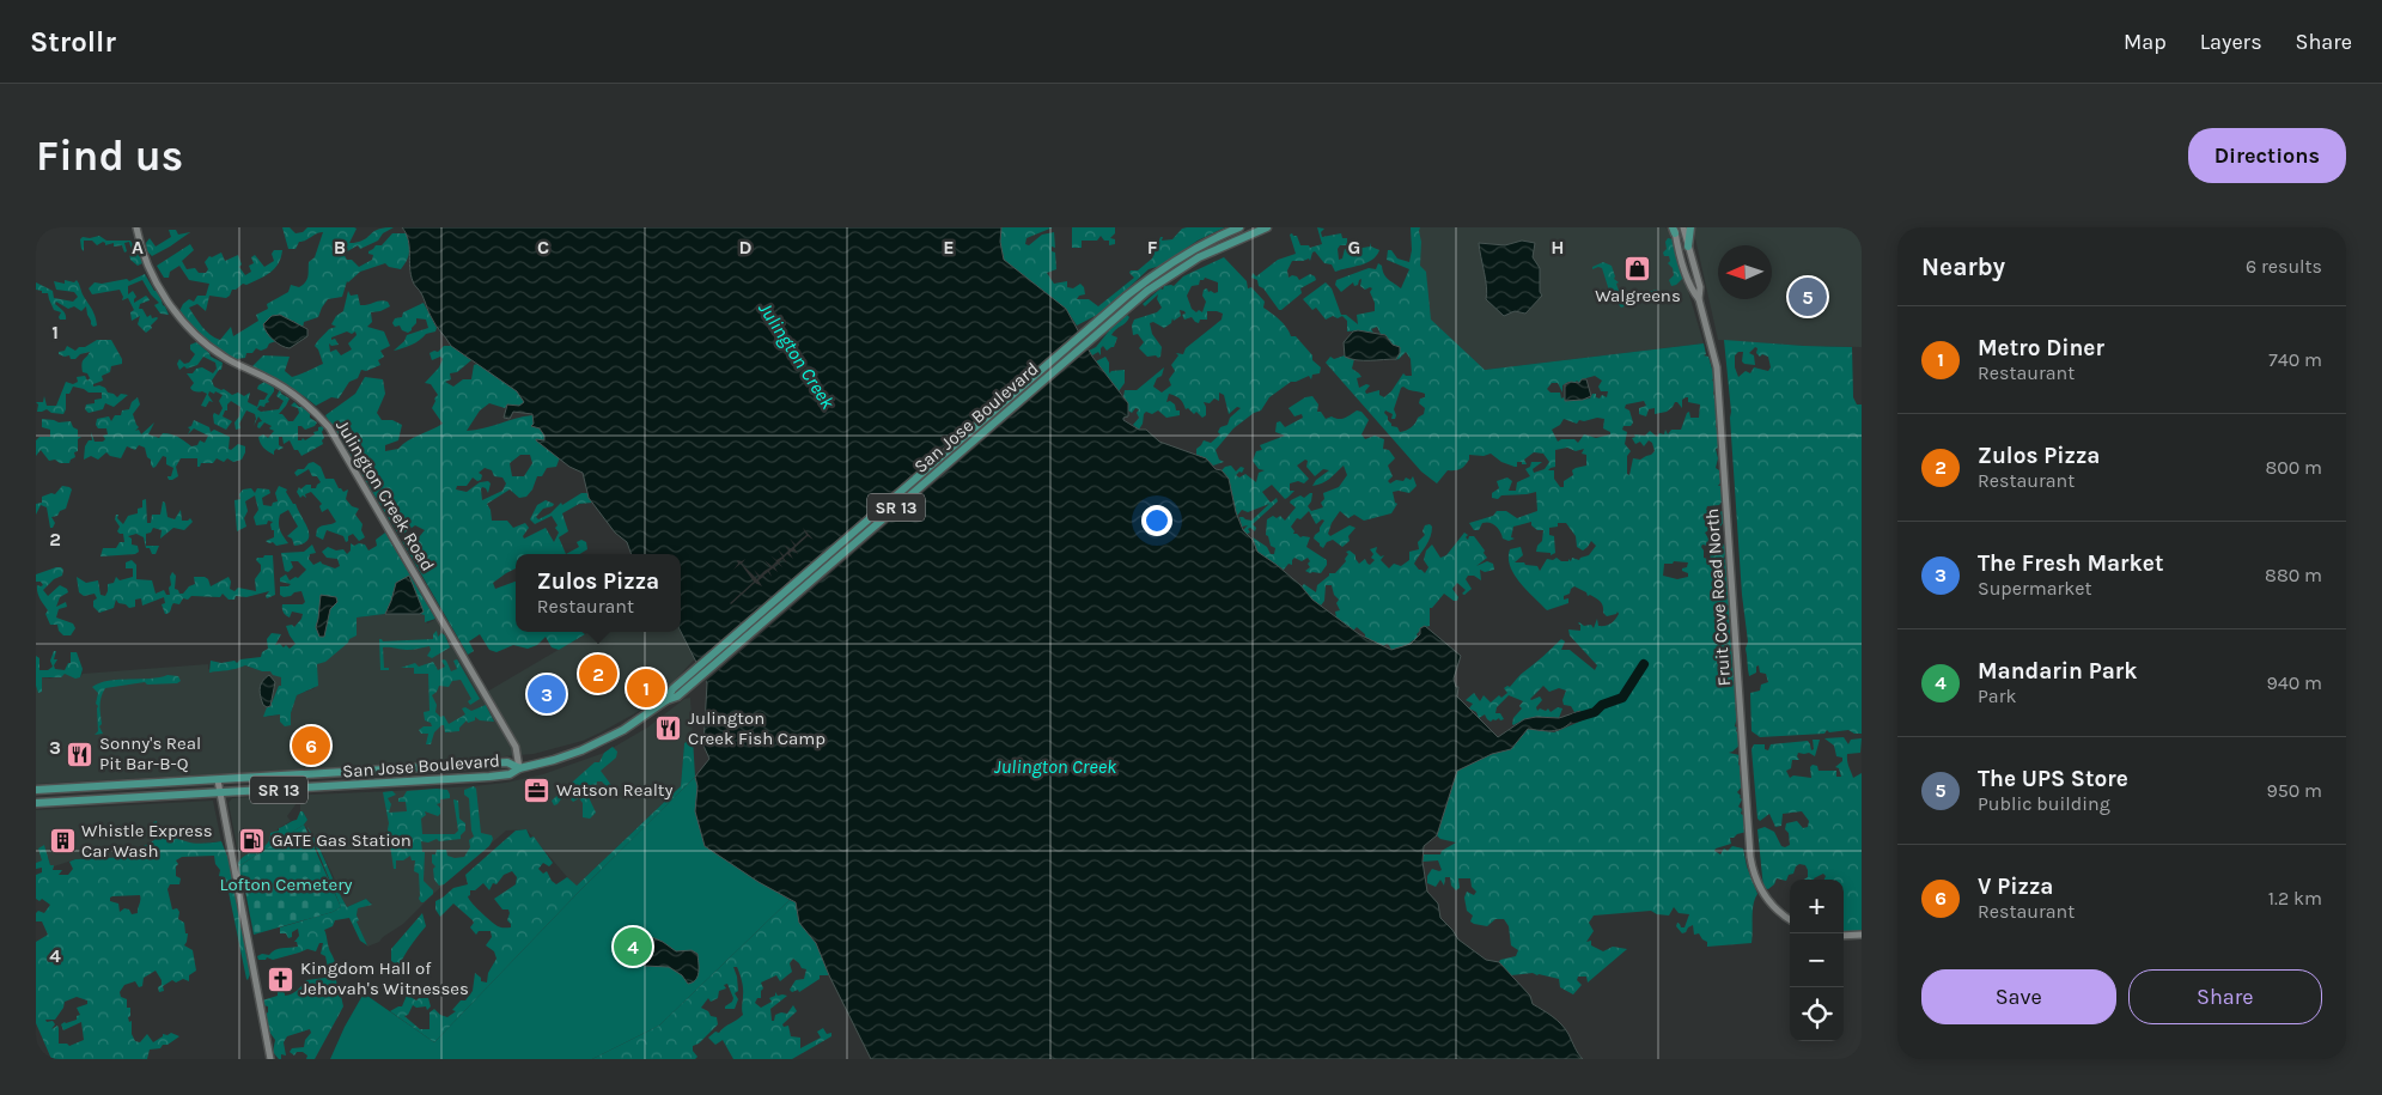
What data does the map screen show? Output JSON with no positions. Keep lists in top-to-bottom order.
{
  "streets": {
    "main road": ["San Jose Boulevard", "SR 13"],
    "street": ["Julington Creek Road", "Fruit Cove Road North"]
  },
  "crossings": [
    ["San Jose Boulevard", "Julington Creek Road"]
  ],
  "water": ["Julington Creek"],
  "parks": ["Lofton Cemetery"],
  "places": {
    "shop": ["Walgreens"],
    "restaurant": ["Julington Creek Fish Camp", "Sonny's Real Pit Bar-B-Q"],
    "office": ["Watson Realty"],
    "fuel station": ["GATE Gas Station"],
    "building": ["Whistle Express Car Wash"],
    "church": ["Kingdom Hall of Jehovah's Witnesses"]
  },
  "north": "left",
  "page": {
    "header": "Strollr",
    "nav": ["Map", "Layers", "Share"],
    "buttons": [
      "Directions",
      ["Save", "Share"]
    ],
    "title": "Find us",
    "heading": ["Nearby", "6 results"],
    "pins": [
      "5",
      "2",
      "1",
      "3",
      "6",
      "4"
    ],
    "list": [
      {
        "mark": "1",
        "name": "Metro Diner",
        "note": "Restaurant",
        "value": "740 m"
      },
      {
        "mark": "2",
        "name": "Zulos Pizza",
        "note": "Restaurant",
        "value": "800 m"
      },
      {
        "mark": "3",
        "name": "The Fresh Market",
        "note": "Supermarket",
        "value": "880 m"
      },
      {
        "mark": "4",
        "name": "Mandarin Park",
        "note": "Park",
        "value": "940 m"
      },
      {
        "mark": "5",
        "name": "The UPS Store",
        "note": "Public building",
        "value": "950 m"
      },
      {
        "mark": "6",
        "name": "V Pizza",
        "note": "Restaurant",
        "value": "1.2 km"
      }
    ],
    "popup": ["Zulos Pizza", "Restaurant"],
    "map_buttons": ["+", "−"]
  },
  "grid": {
    "columns": [
      "A",
      "B",
      "C",
      "D",
      "E",
      "F",
      "G",
      "H"
    ],
    "rows": [
      "1",
      "2",
      "3",
      "4"
    ]
  }
}
